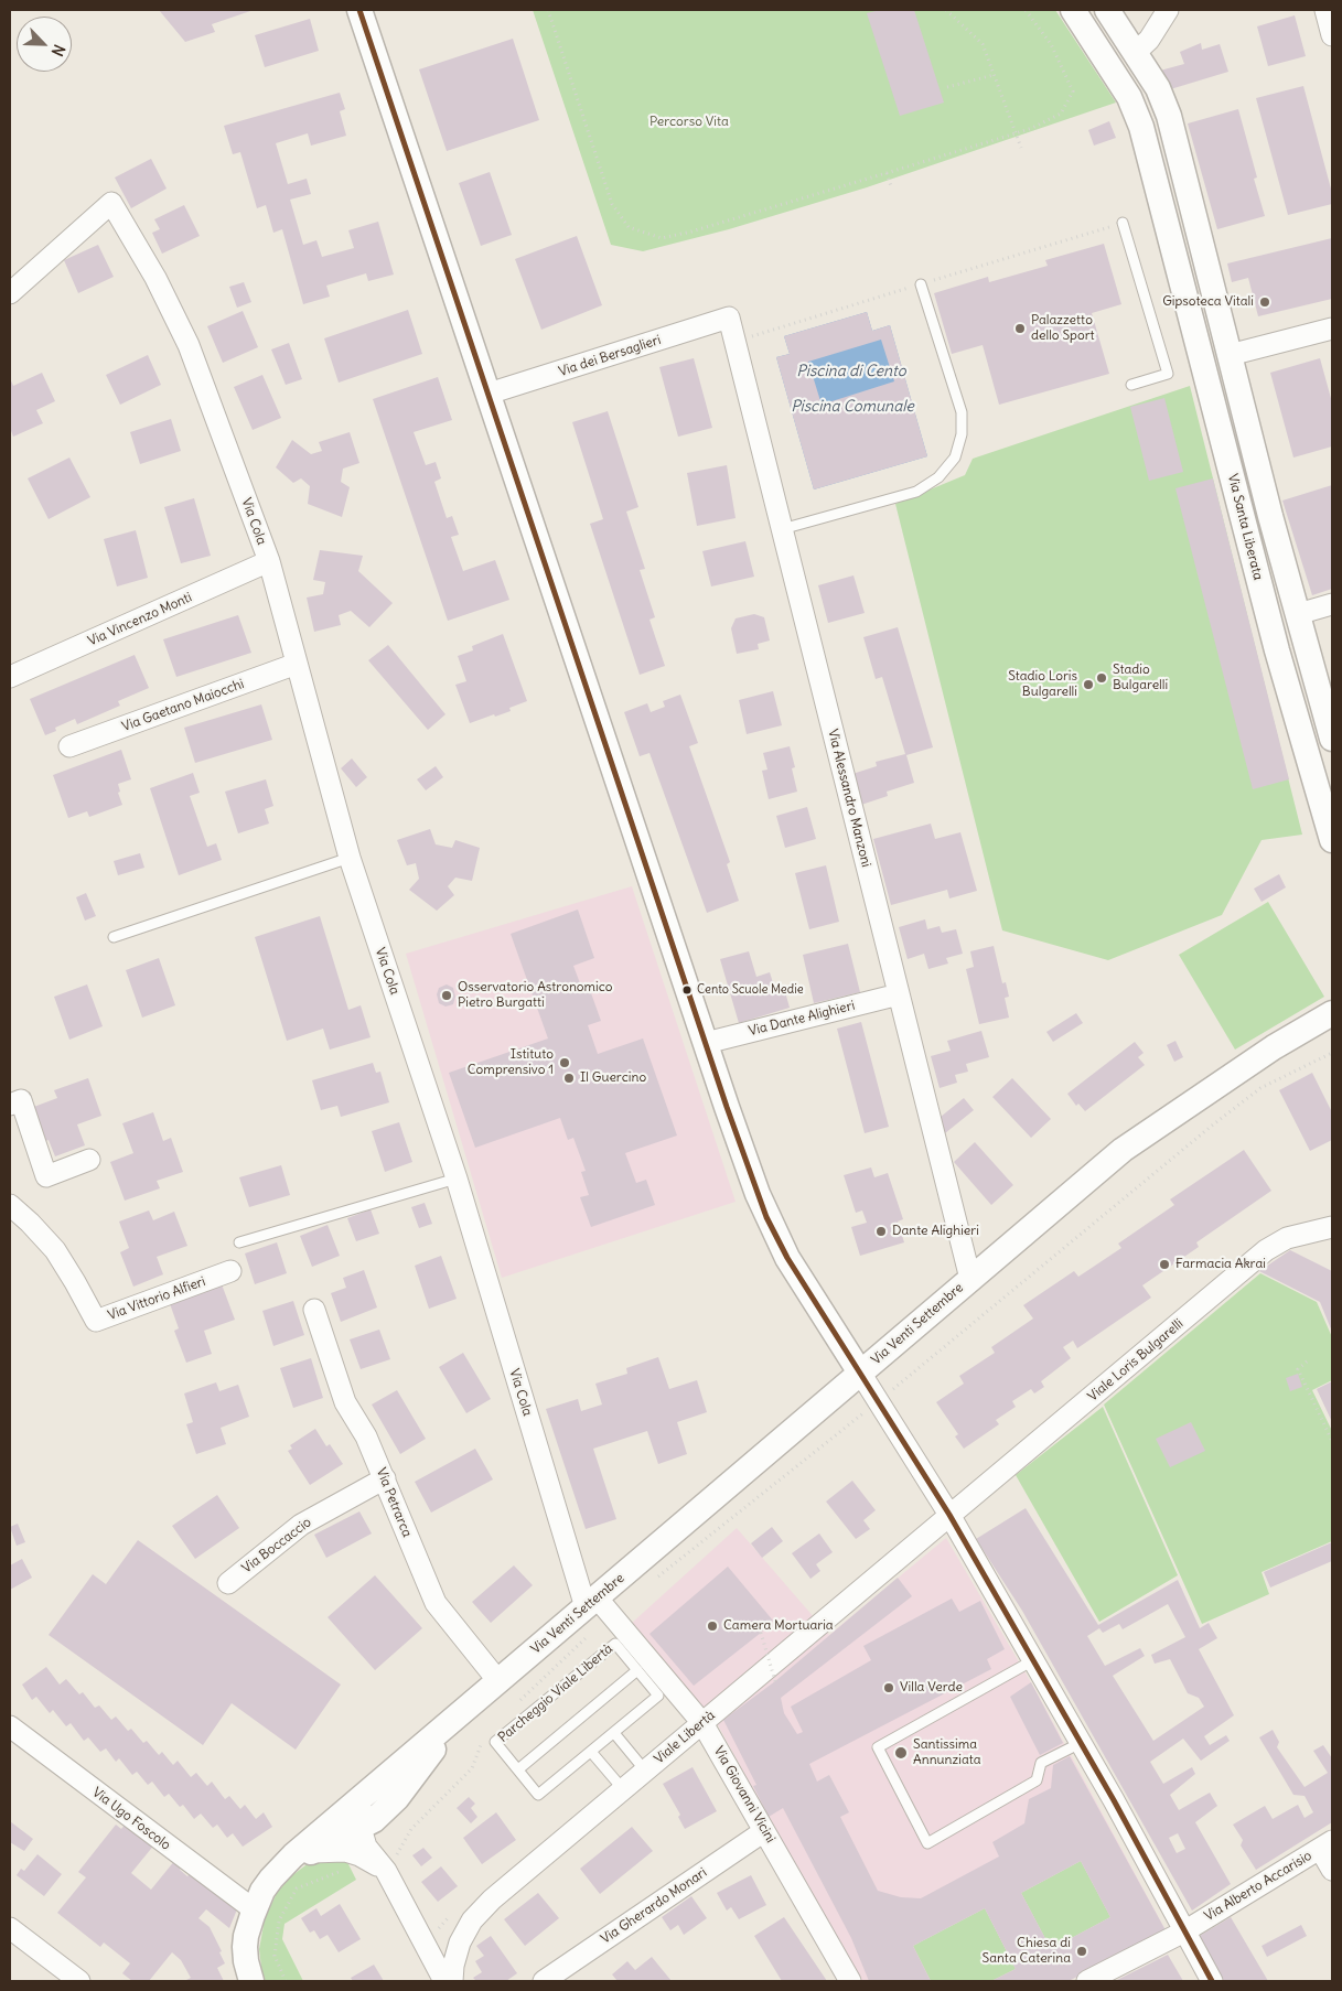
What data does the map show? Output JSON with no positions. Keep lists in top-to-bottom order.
{
  "streets": {
    "street": [
      "Via dei Bersaglieri",
      "Via Cola",
      "Via Santa Liberata",
      "Via Vincenzo Monti",
      "Via Gaetano Maiocchi",
      "Via Alessandro Manzoni",
      "Via Dante Alighieri",
      "Via Vittorio Alfieri",
      "Via Venti Settembre",
      "Viale Loris Bulgarelli",
      "Via Petrarca",
      "Via Boccaccio",
      "Viale Libertà",
      "Via Giovanni Vicini",
      "Via Ugo Foscolo",
      "Via Alberto Accarisio",
      "Via Gherardo Monari"
    ],
    "lane": ["Parcheggio Viale Libertà"]
  },
  "crossings": [
    ["Via dei Bersaglieri", "Via Alessandro Manzoni"],
    ["Via Cola", "Via Vincenzo Monti"],
    ["Via Cola", "Via Gaetano Maiocchi"],
    ["Via Cola", "Via Venti Settembre"],
    ["Via Cola", "Via Giovanni Vicini"],
    ["Via Alessandro Manzoni", "Via Dante Alighieri"],
    ["Via Alessandro Manzoni", "Via Venti Settembre"],
    ["Via Venti Settembre", "Via Petrarca"],
    ["Via Venti Settembre", "Via Giovanni Vicini"],
    ["Via Venti Settembre", "Via Ugo Foscolo"],
    ["Viale Loris Bulgarelli", "Viale Libertà"],
    ["Via Petrarca", "Via Boccaccio"],
    ["Viale Libertà", "Via Giovanni Vicini"],
    ["Via Giovanni Vicini", "Via Gherardo Monari"]
  ],
  "water": ["Piscina di Cento", "Piscina Comunale"],
  "parks": ["Percorso Vita"],
  "places": [
    "Gipsoteca Vitali",
    "Palazzetto dello Sport",
    "Stadio Bulgarelli",
    "Stadio Loris Bulgarelli",
    "Cento Scuole Medie",
    "Osservatorio Astronomico Pietro Burgatti",
    "Istituto Comprensivo 1",
    "Il Guercino",
    "Dante Alighieri",
    "Farmacia Akrai",
    "Camera Mortuaria",
    "Villa Verde",
    "Santissima Annunziata",
    "Chiesa di Santa Caterina"
  ],
  "north": "bottom right"
}
